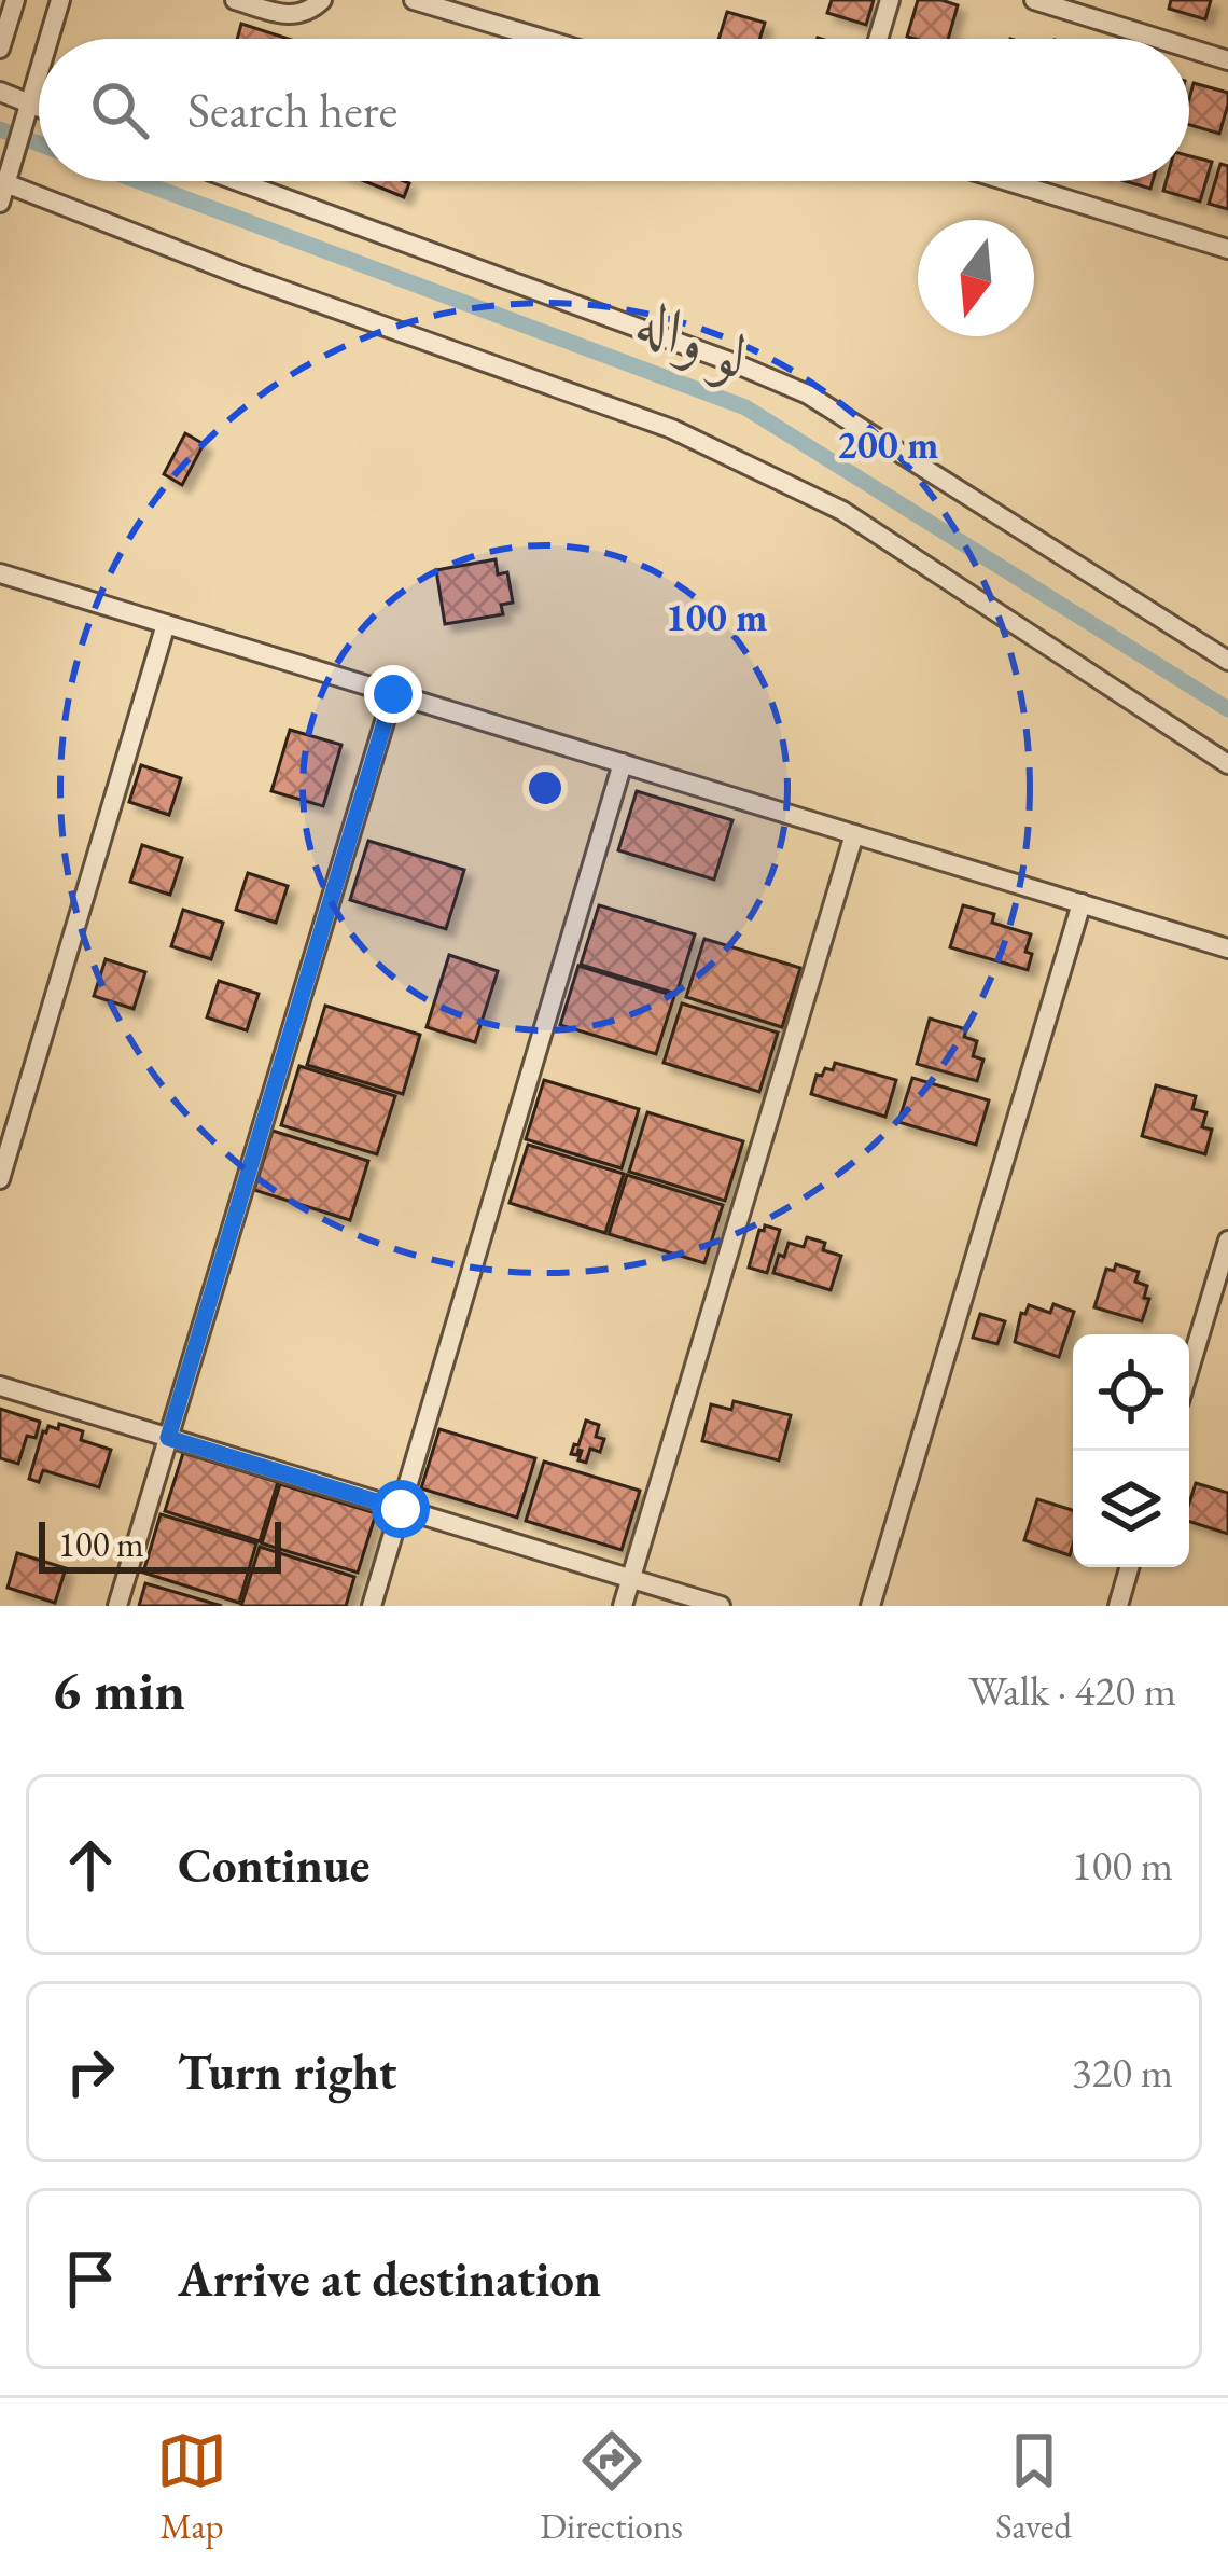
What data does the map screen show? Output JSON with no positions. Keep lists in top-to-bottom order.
{
  "water": ["لو واله"],
  "scale_bar": "100 m",
  "north": "bottom",
  "page": {
    "search": "Search here",
    "scale": "100 m",
    "heading": ["6 min", "Walk · 420 m"],
    "list": [
      ["Continue", "100 m"],
      ["Turn right", "320 m"],
      "Arrive at destination"
    ],
    "nav": ["Map", "Directions", "Saved"]
  },
  "rings": ["200 m", "100 m"]
}
